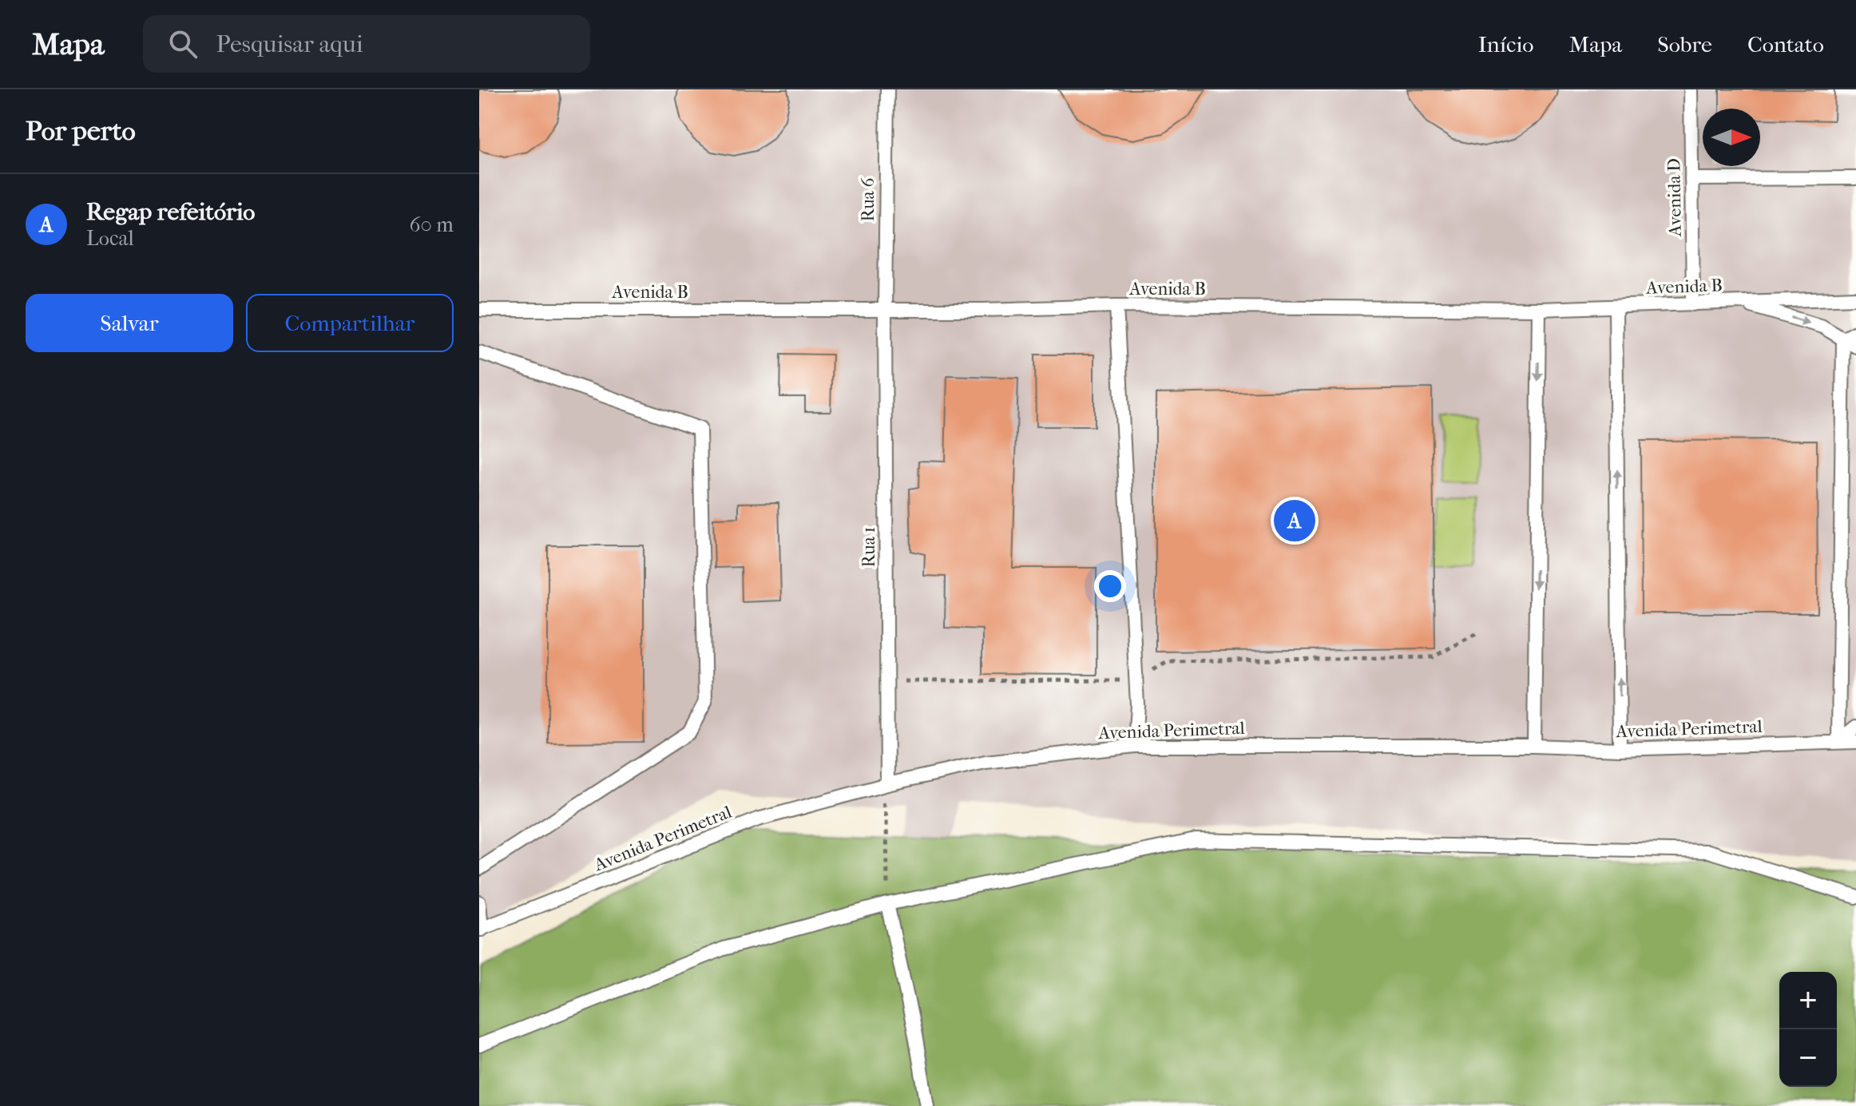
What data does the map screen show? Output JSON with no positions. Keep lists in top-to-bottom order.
{
  "streets": {
    "lane": [
      "Avenida D",
      "Rua 6",
      "Avenida B",
      "Rua 1",
      "Avenida Perimetral"
    ]
  },
  "crossings": [
    ["Avenida D", "Avenida B"],
    ["Rua 6", "Avenida B"],
    ["Rua 6", "Rua 1"],
    ["Avenida B", "Rua 1"],
    ["Rua 1", "Avenida Perimetral"]
  ],
  "north": "right",
  "page": {
    "header": "Mapa",
    "search": "Pesquisar aqui",
    "nav": [
      "Início",
      "Mapa",
      "Sobre",
      "Contato"
    ],
    "heading": "Por perto",
    "list": [
      {
        "mark": "A",
        "name": "Regap refeitório",
        "note": "Local",
        "value": "60 m"
      }
    ],
    "buttons": ["Salvar", "Compartilhar"],
    "pins": "A",
    "map_buttons": ["+", "−"]
  }
}
